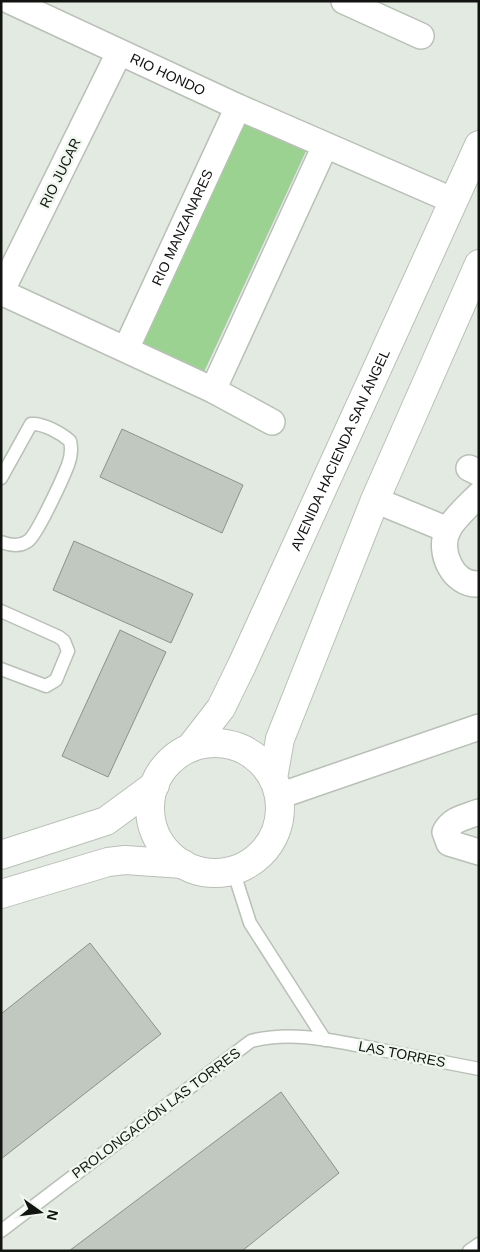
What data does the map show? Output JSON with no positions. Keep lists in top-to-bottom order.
{
  "streets": {
    "street": [
      "RIO HONDO",
      "RIO JUCAR",
      "RIO MANZANARES",
      "AVENIDA HACIENDA SAN ÁNGEL"
    ],
    "lane": ["LAS TORRES", "PROLONGACIÓN LAS TORRES"]
  },
  "crossings": [
    ["RIO HONDO", "RIO JUCAR"],
    ["RIO HONDO", "RIO MANZANARES"],
    ["RIO HONDO", "AVENIDA HACIENDA SAN ÁNGEL"],
    ["LAS TORRES", "PROLONGACIÓN LAS TORRES"]
  ],
  "north": "right"
}
